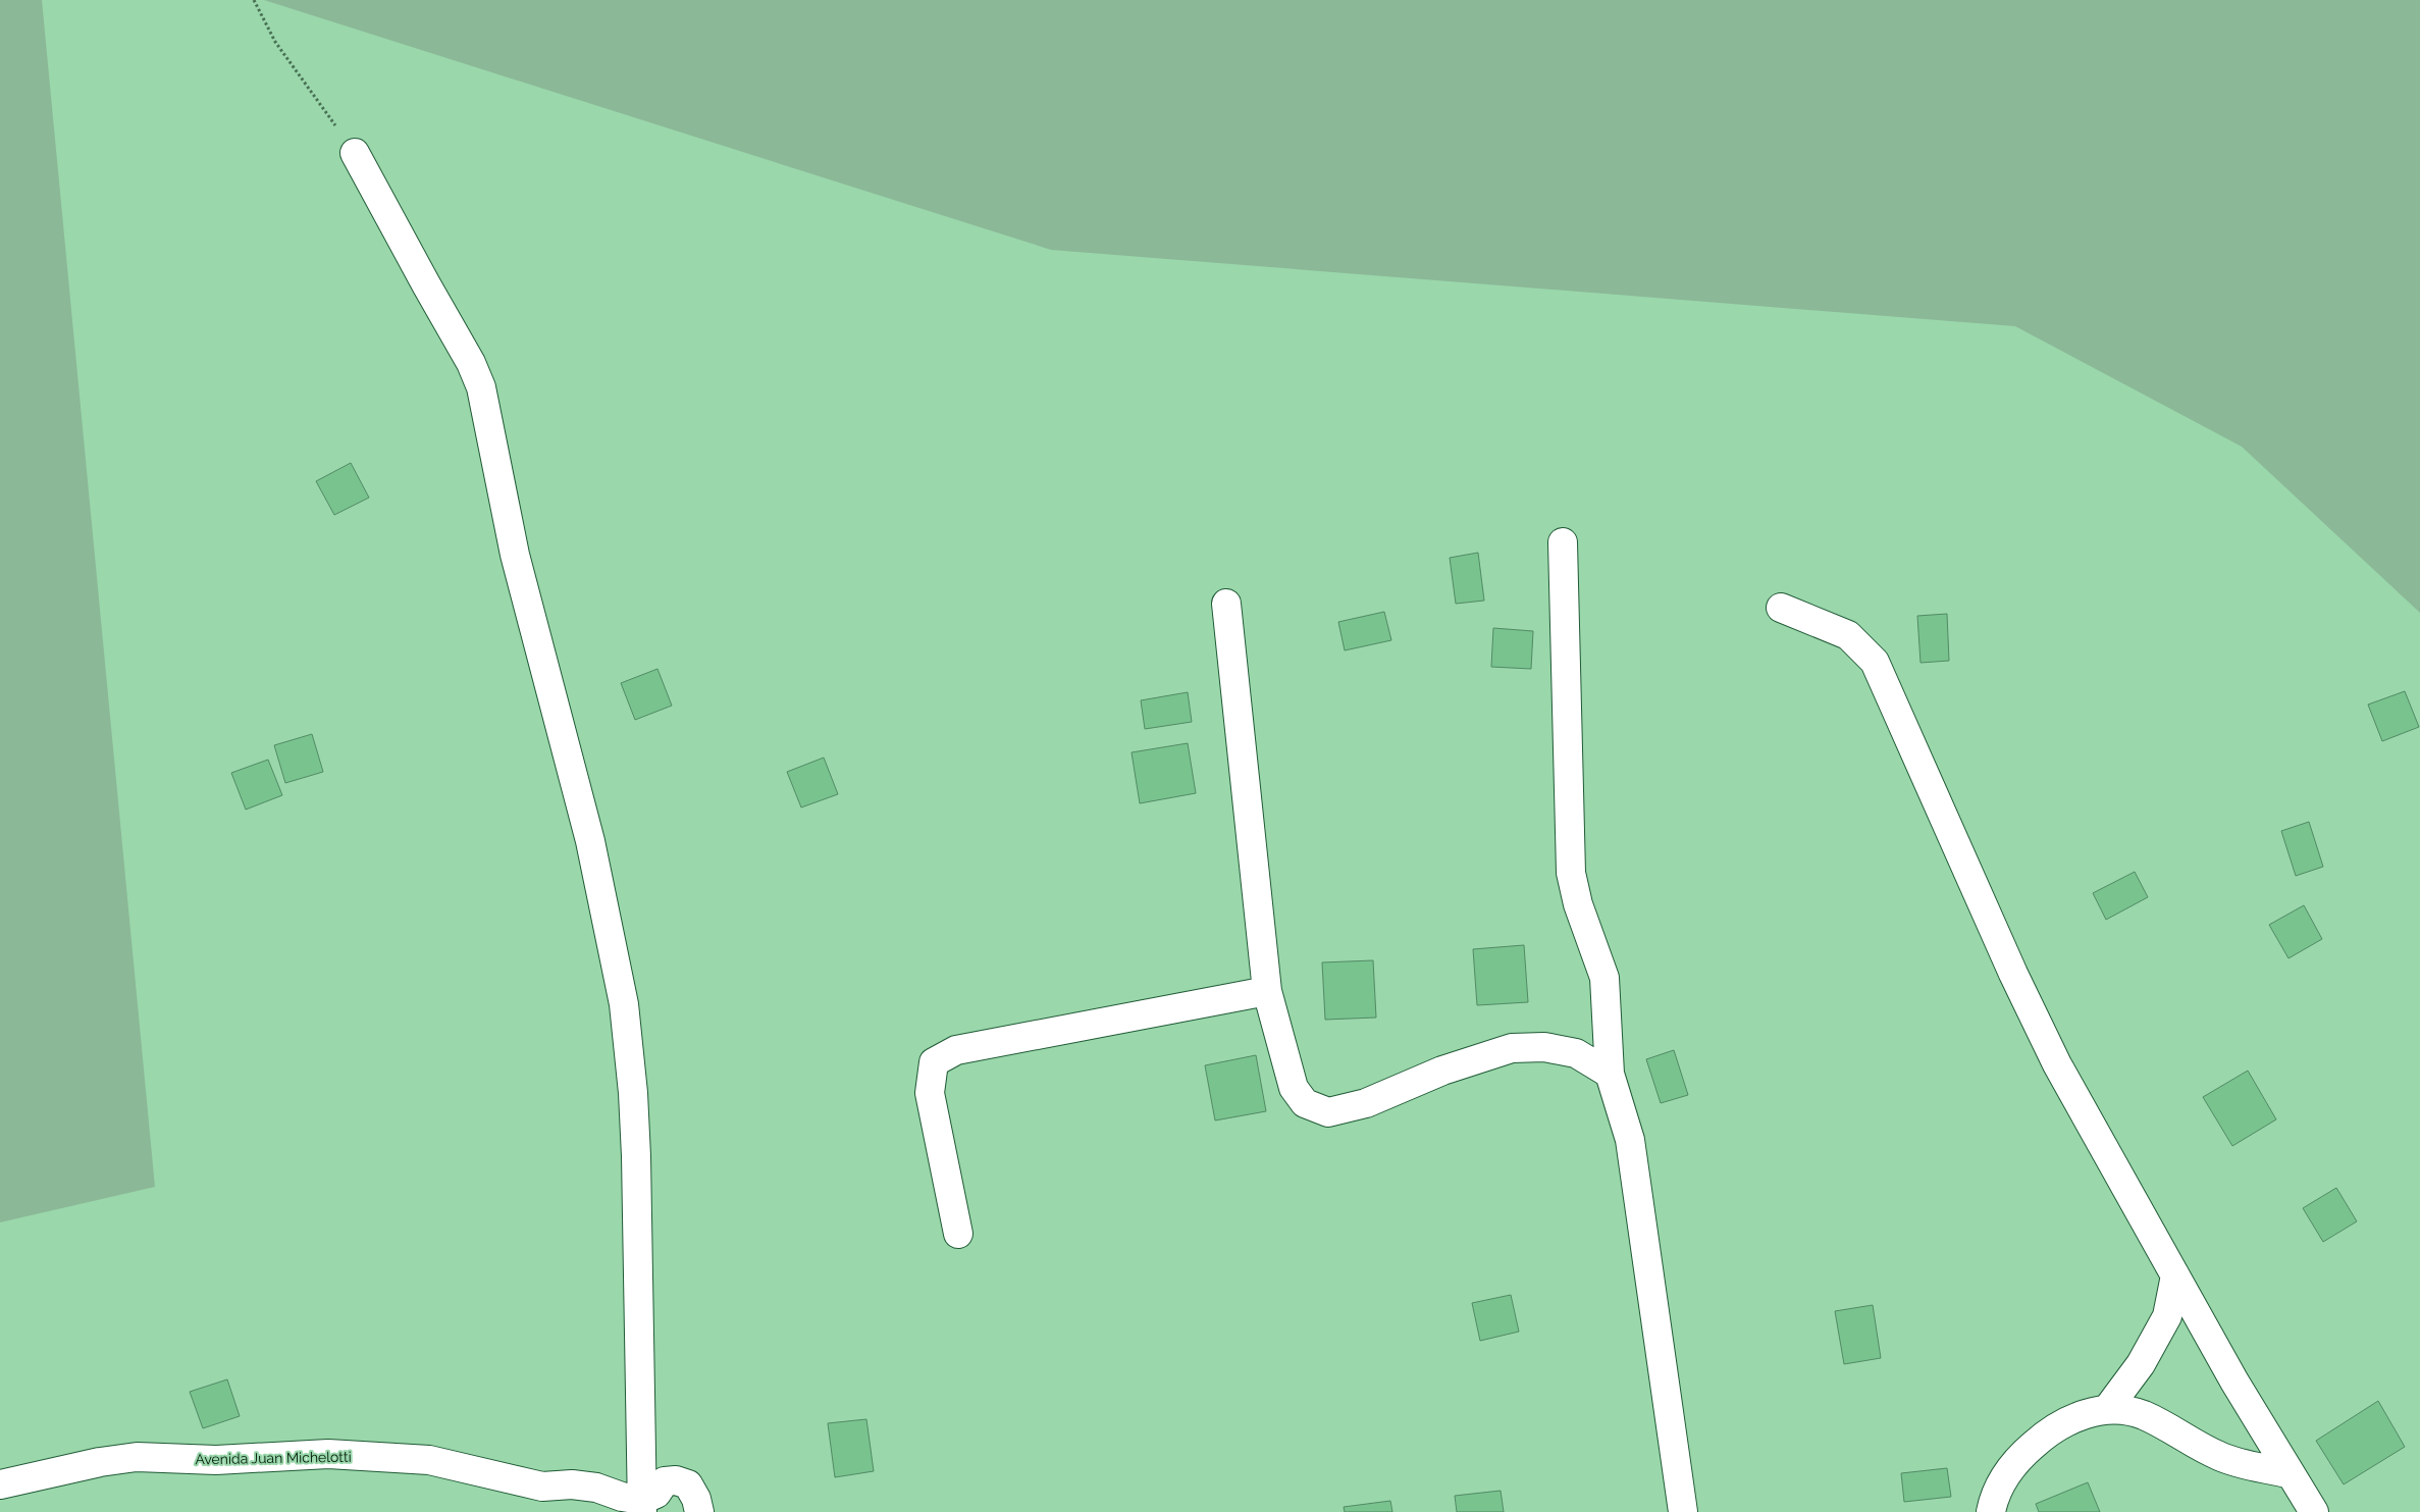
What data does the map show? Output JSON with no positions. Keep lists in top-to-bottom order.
{
  "streets": {
    "street": ["Avenida Juan Michelotti"]
  }
}
